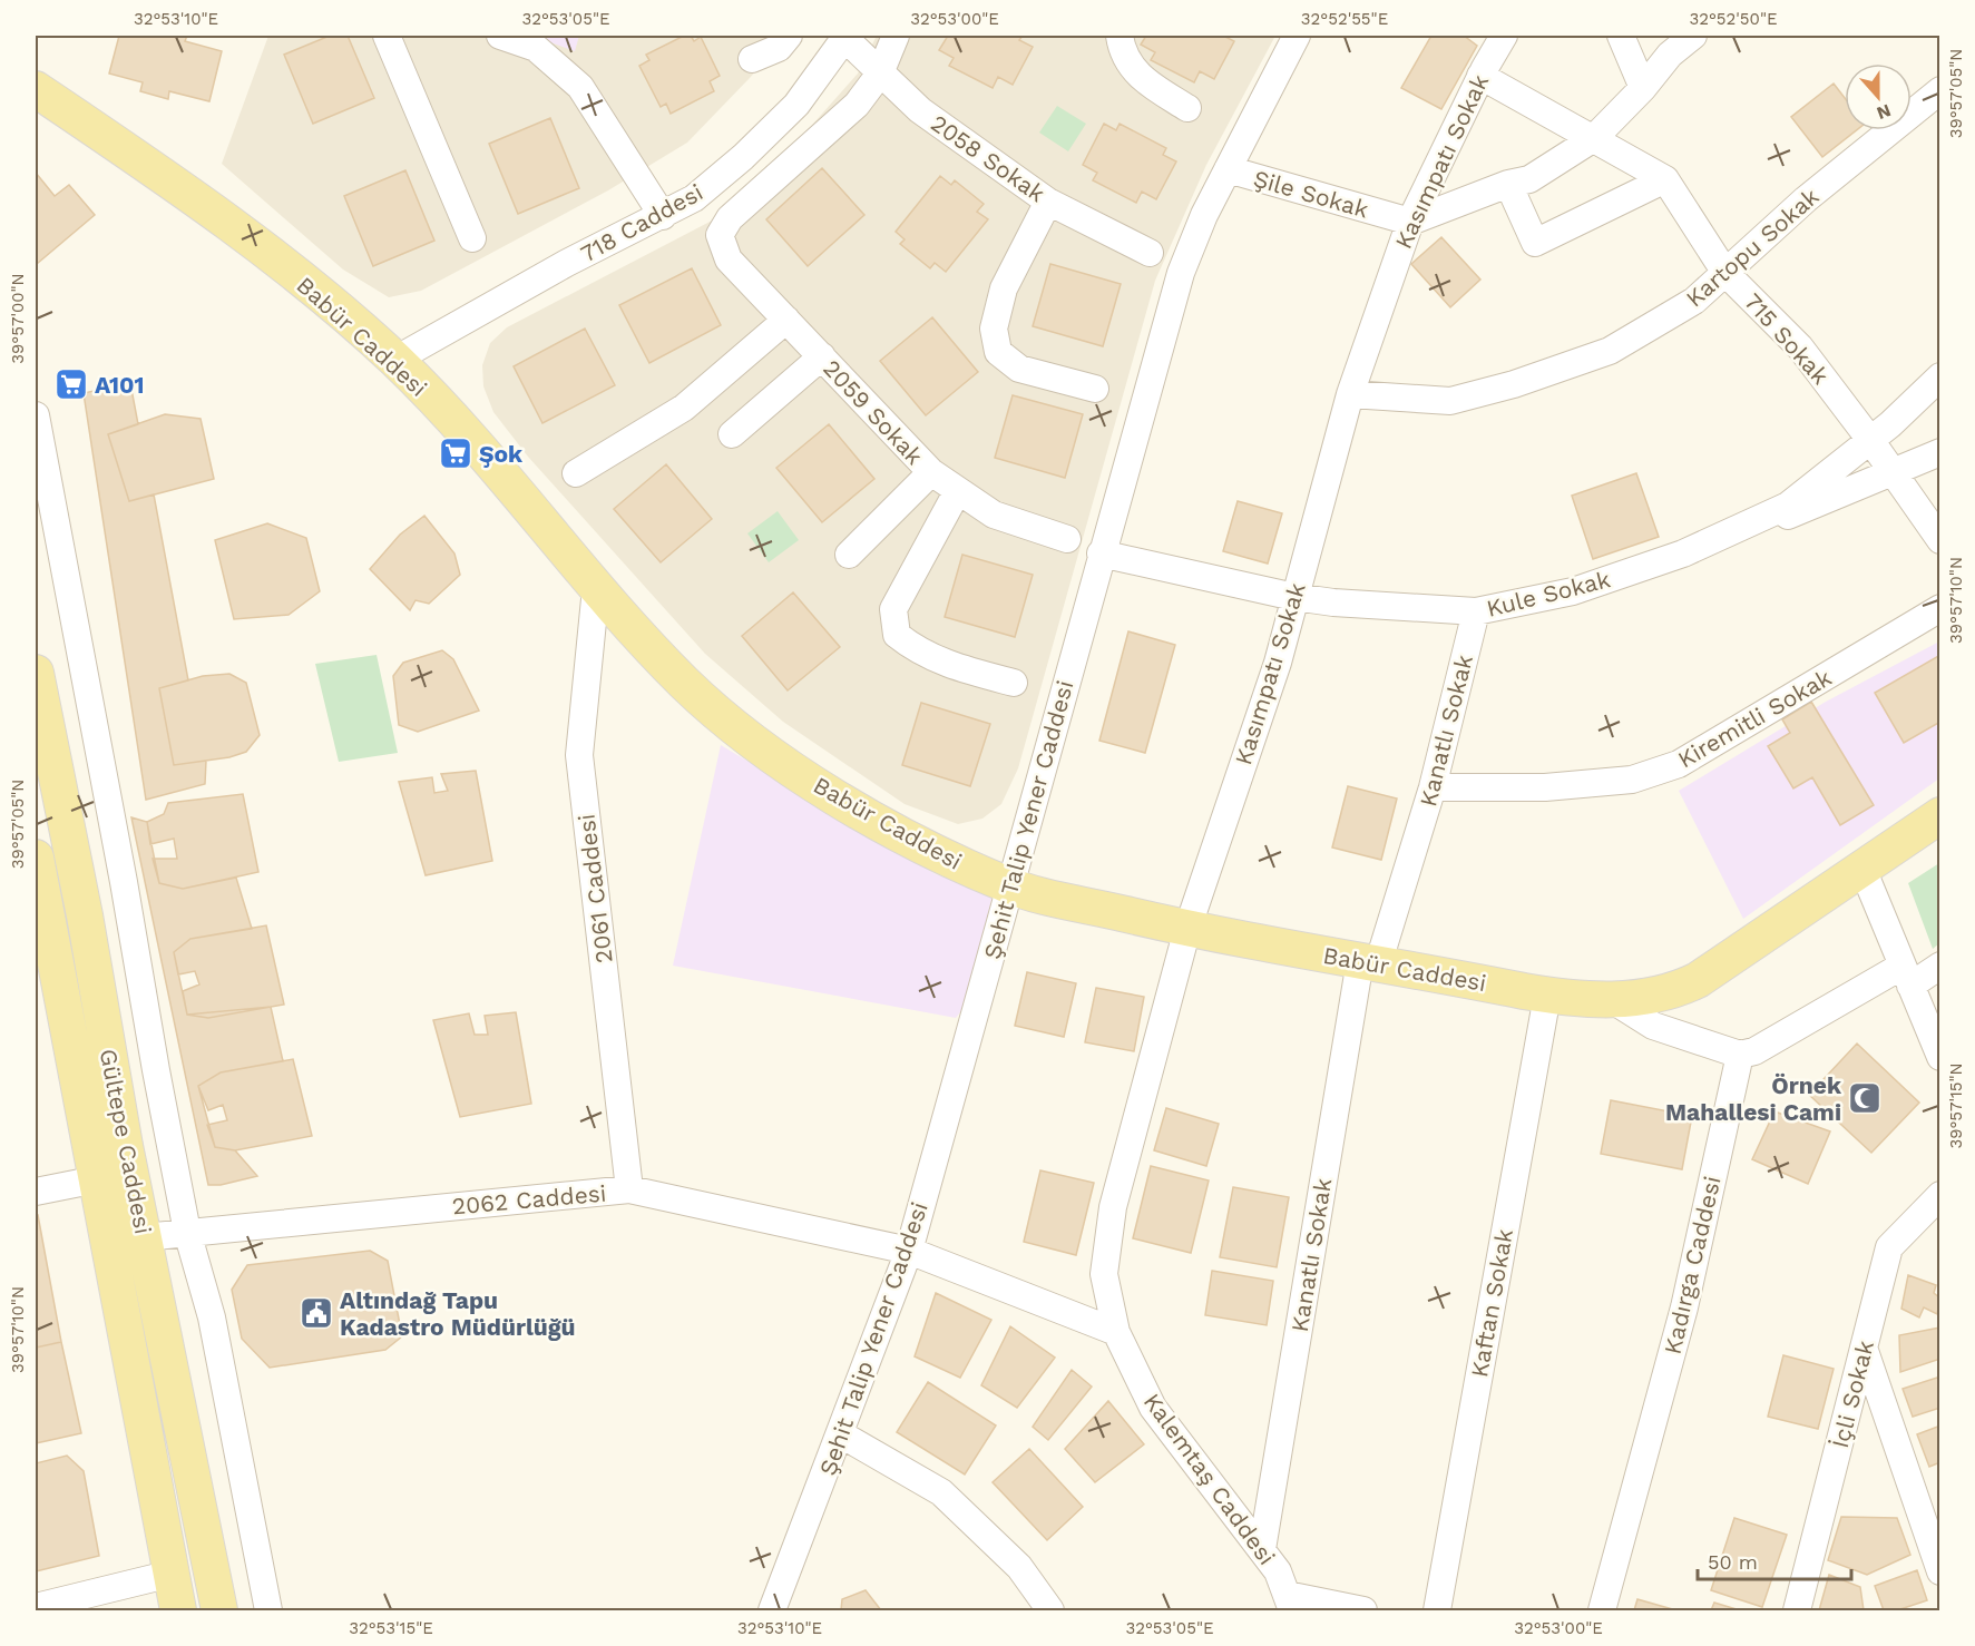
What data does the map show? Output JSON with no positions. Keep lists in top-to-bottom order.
{
  "streets": {
    "main road": ["Babür Caddesi", "Gültepe Caddesi"],
    "street": [
      "2058 Sokak",
      "Kasımpatı Sokak",
      "Şile Sokak",
      "718 Caddesi",
      "Kartopu Sokak",
      "715 Sokak",
      "2059 Sokak",
      "Kule Sokak",
      "Kiremitli Sokak",
      "Kanatlı Sokak",
      "Şehit Talip Yener Caddesi",
      "2061 Caddesi",
      "2062 Caddesi",
      "Kadırga Caddesi",
      "Kaftan Sokak",
      "İçli Sokak",
      "Kalemtaş Caddesi"
    ]
  },
  "crossings": [
    ["2058 Sokak", "718 Caddesi"],
    ["2058 Sokak", "2059 Sokak"],
    ["Kasımpatı Sokak", "Şile Sokak"],
    ["Kasımpatı Sokak", "Kartopu Sokak"],
    ["Kasımpatı Sokak", "Babür Caddesi"],
    ["Kasımpatı Sokak", "715 Sokak"],
    ["Kasımpatı Sokak", "Kule Sokak"],
    ["Kasımpatı Sokak", "Kalemtaş Caddesi"],
    ["Şile Sokak", "Şehit Talip Yener Caddesi"],
    ["718 Caddesi", "Babür Caddesi"],
    ["Kartopu Sokak", "715 Sokak"],
    ["Babür Caddesi", "Kanatlı Sokak"],
    ["Babür Caddesi", "Şehit Talip Yener Caddesi"],
    ["Babür Caddesi", "2061 Caddesi"],
    ["Babür Caddesi", "Kaftan Sokak"],
    ["715 Sokak", "Kule Sokak"],
    ["Kule Sokak", "Kanatlı Sokak"],
    ["Kule Sokak", "Şehit Talip Yener Caddesi"],
    ["Kiremitli Sokak", "Kanatlı Sokak"],
    ["Kanatlı Sokak", "Kalemtaş Caddesi"],
    ["Şehit Talip Yener Caddesi", "2062 Caddesi"],
    ["2061 Caddesi", "2062 Caddesi"],
    ["Gültepe Caddesi", "2062 Caddesi"]
  ],
  "places": {
    "supermarket": ["A101", "Şok"],
    "mosque": ["Örnek Mahallesi Cami"],
    "public building": ["Altındağ Tapu Kadastro Müdürlüğü"]
  },
  "scale_bar": "50 m",
  "north": "bottom",
  "coordinates": [
    "32°53'10\"E",
    "32°53'05\"E",
    "32°53'00\"E",
    "32°52'55\"E",
    "32°52'50\"E",
    "39°57'05\"N",
    "39°57'00\"N",
    "39°57'10\"N",
    "39°57'15\"N",
    "32°53'15\"E"
  ]
}
